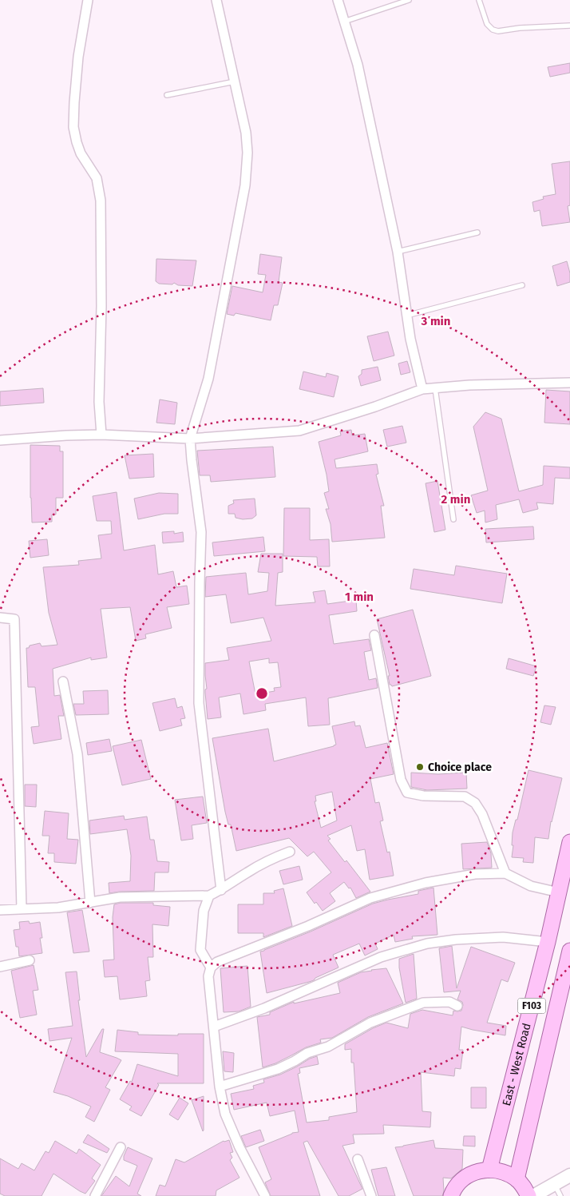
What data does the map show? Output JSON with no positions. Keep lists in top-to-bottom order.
{
  "streets": {
    "main road": ["F103", "East - West Road"]
  },
  "places": ["Choice place"],
  "rings": ["3 min", "2 min", "1 min"]
}
